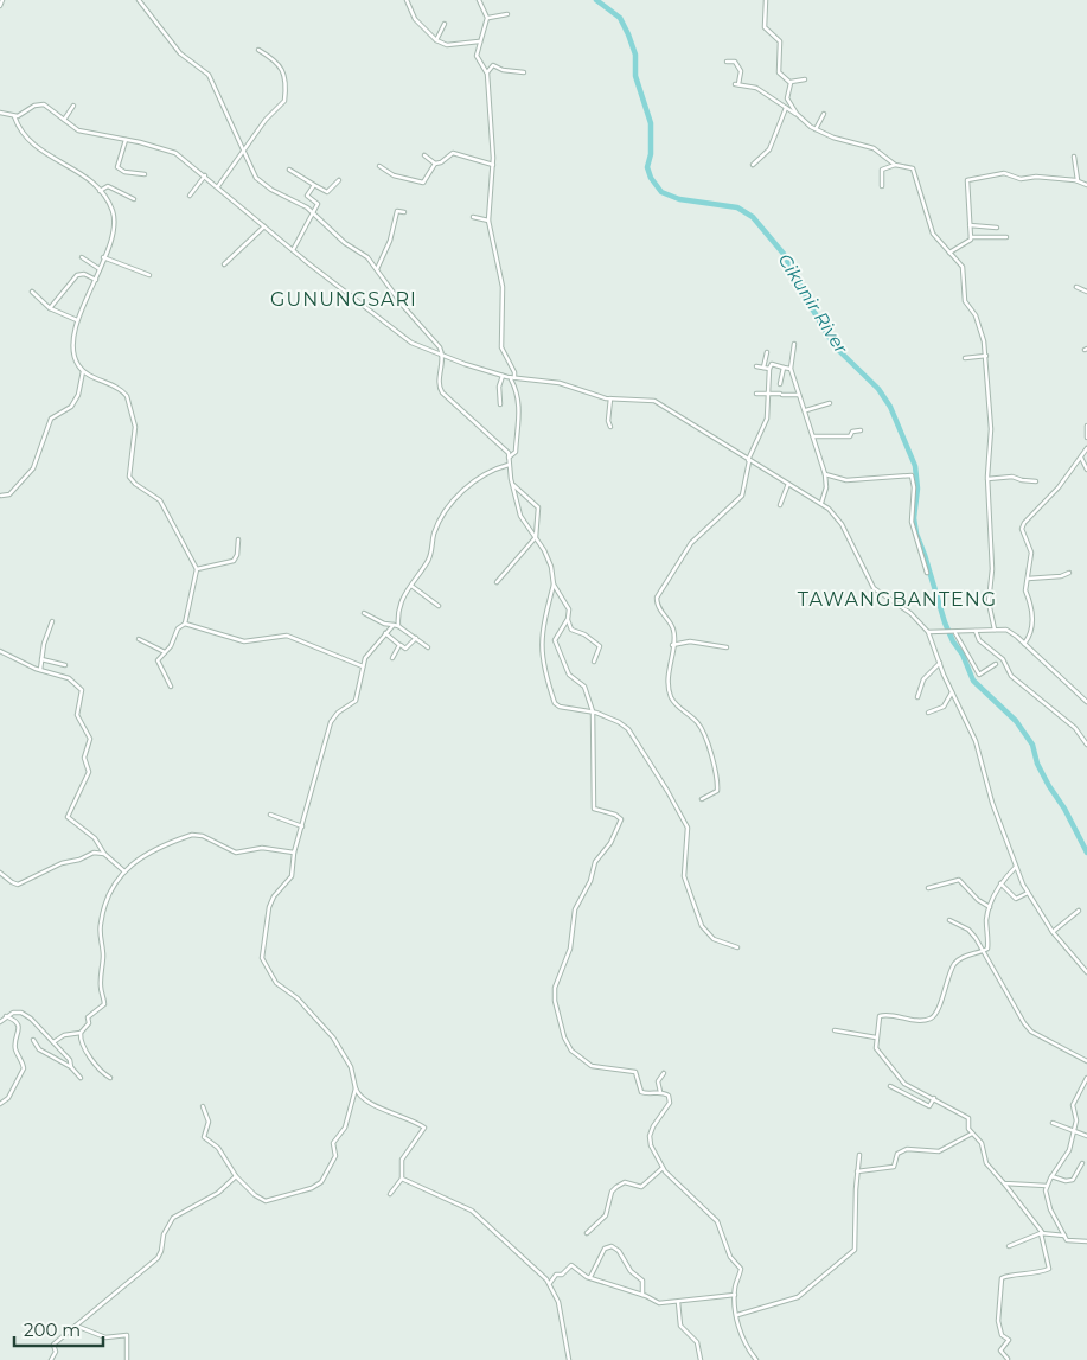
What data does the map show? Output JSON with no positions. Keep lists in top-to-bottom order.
{
  "districts": ["GUNUNGSARI", "TAWANGBANTENG"],
  "water": ["Cikunir River"],
  "scale_bar": "200 m"
}
